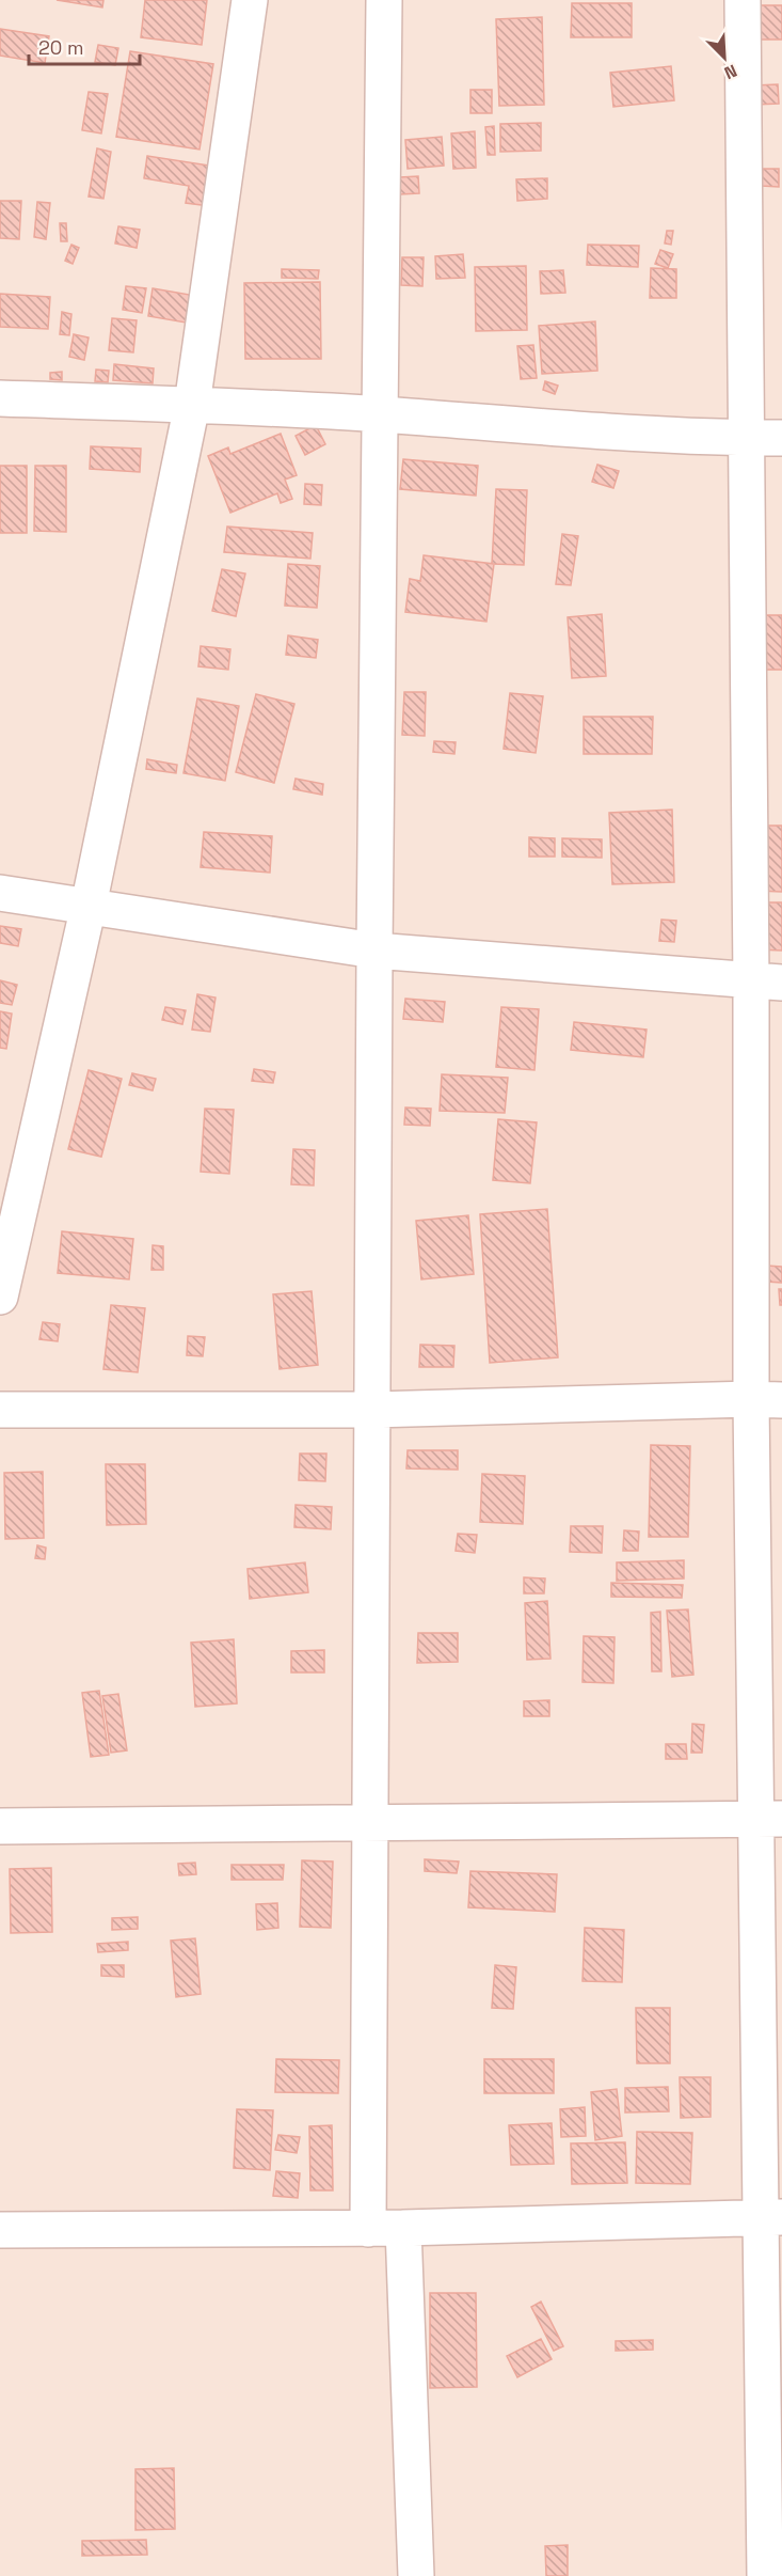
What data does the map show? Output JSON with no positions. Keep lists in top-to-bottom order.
{
  "scale_bar": "20 m",
  "north": "bottom right"
}
